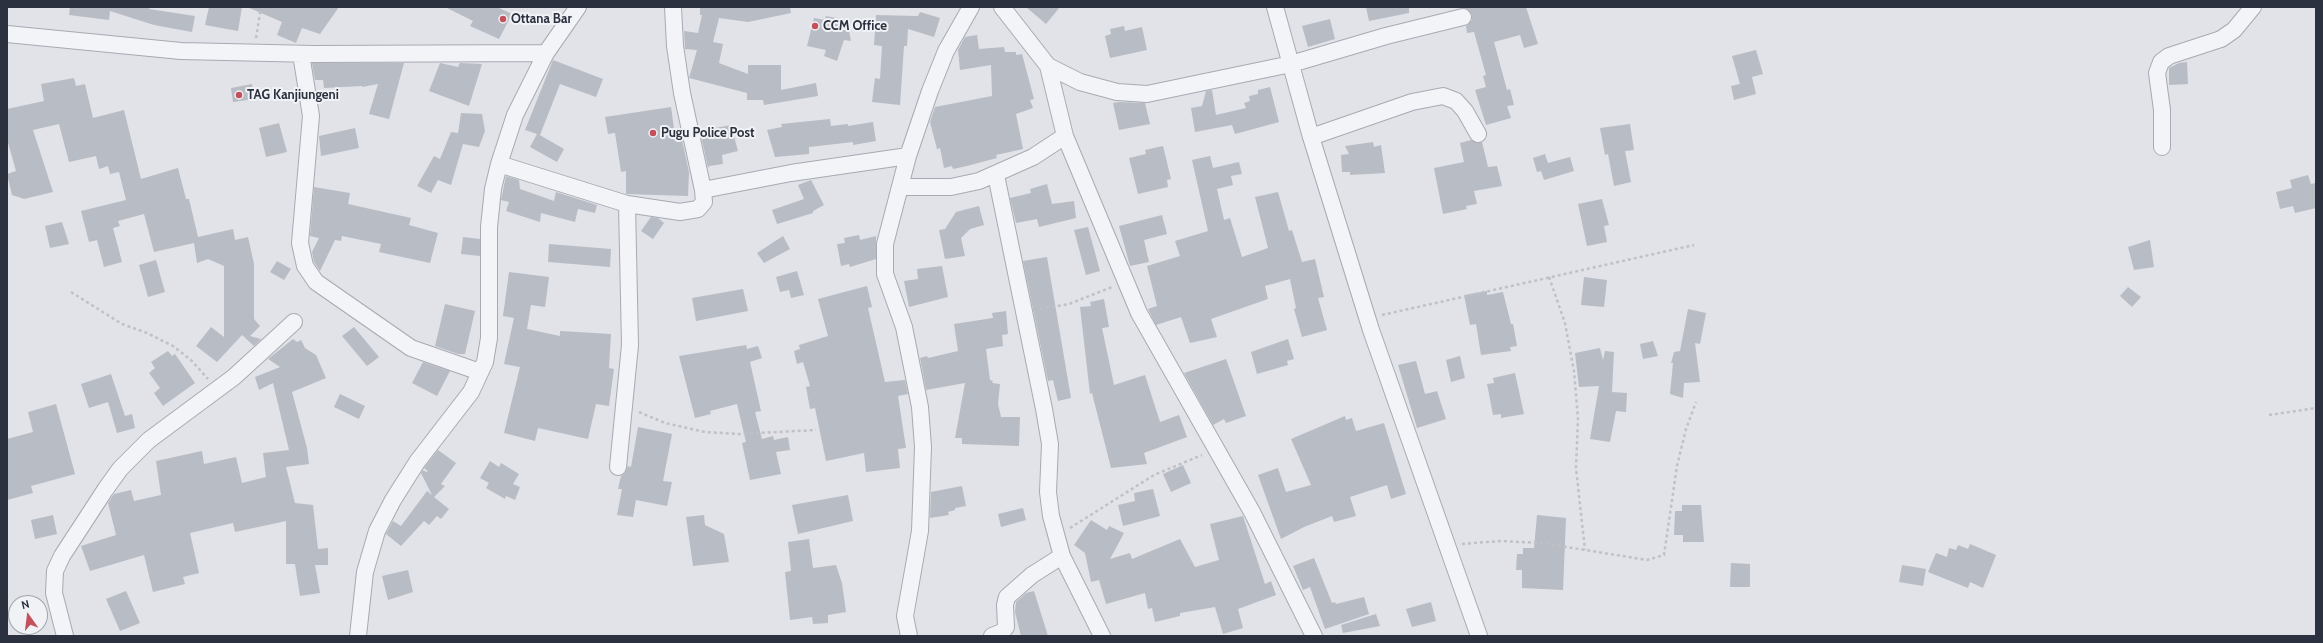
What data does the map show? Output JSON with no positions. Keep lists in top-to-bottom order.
{
  "places": [
    "Ottana Bar",
    "CCM Office",
    "TAG Kanjiungeni",
    "Pugu Police Post"
  ],
  "north": "top"
}
